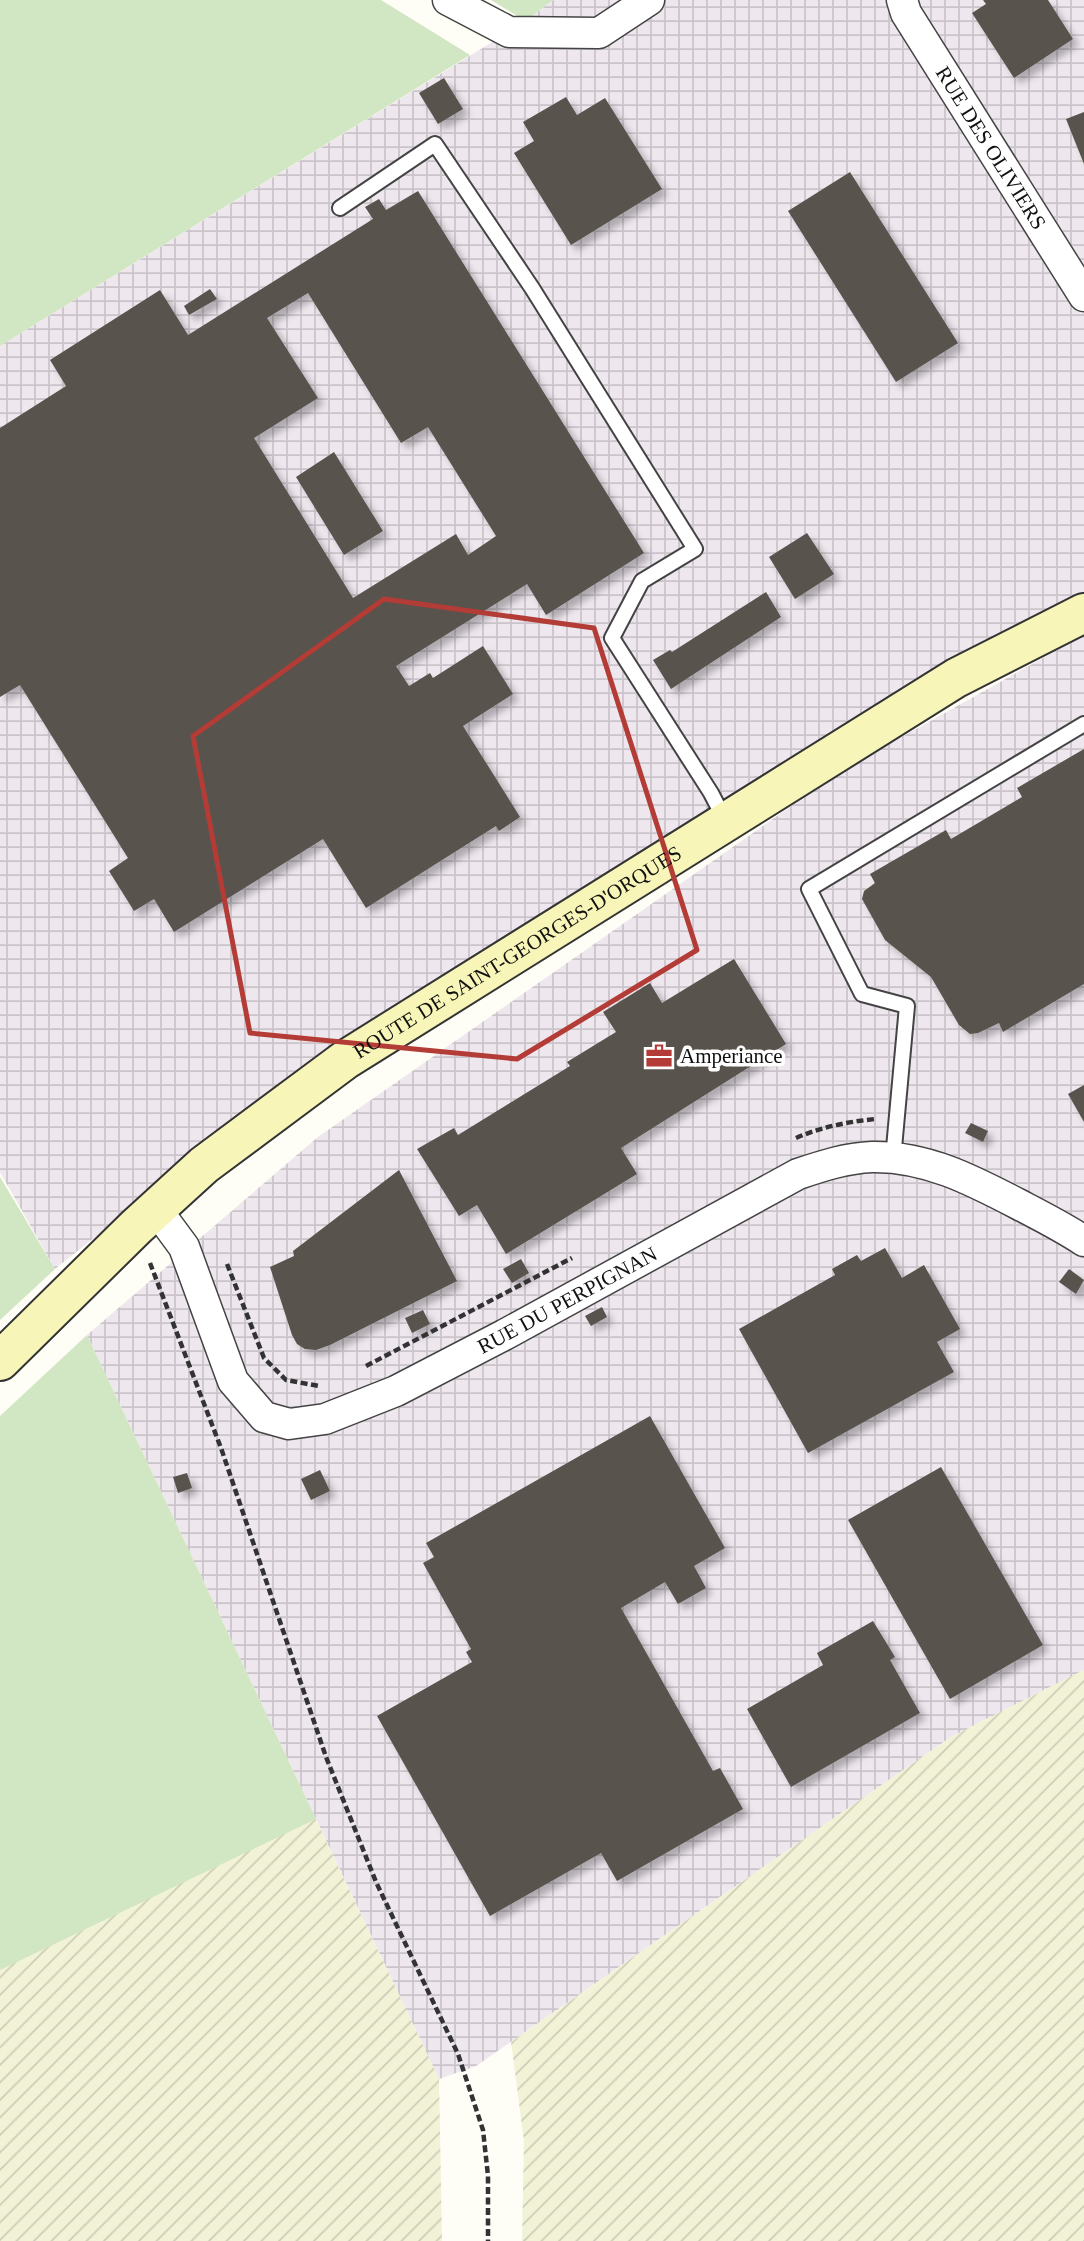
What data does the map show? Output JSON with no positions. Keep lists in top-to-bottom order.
{
  "streets": {
    "street": ["RUE DES OLIVIERS", "ROUTE DE SAINT-GEORGES-D'ORQUES", "RUE DU PERPIGNAN"]
  },
  "crossings": [
    ["ROUTE DE SAINT-GEORGES-D'ORQUES", "RUE DU PERPIGNAN"]
  ],
  "places": {
    "office": ["Amperiance"]
  }
}
